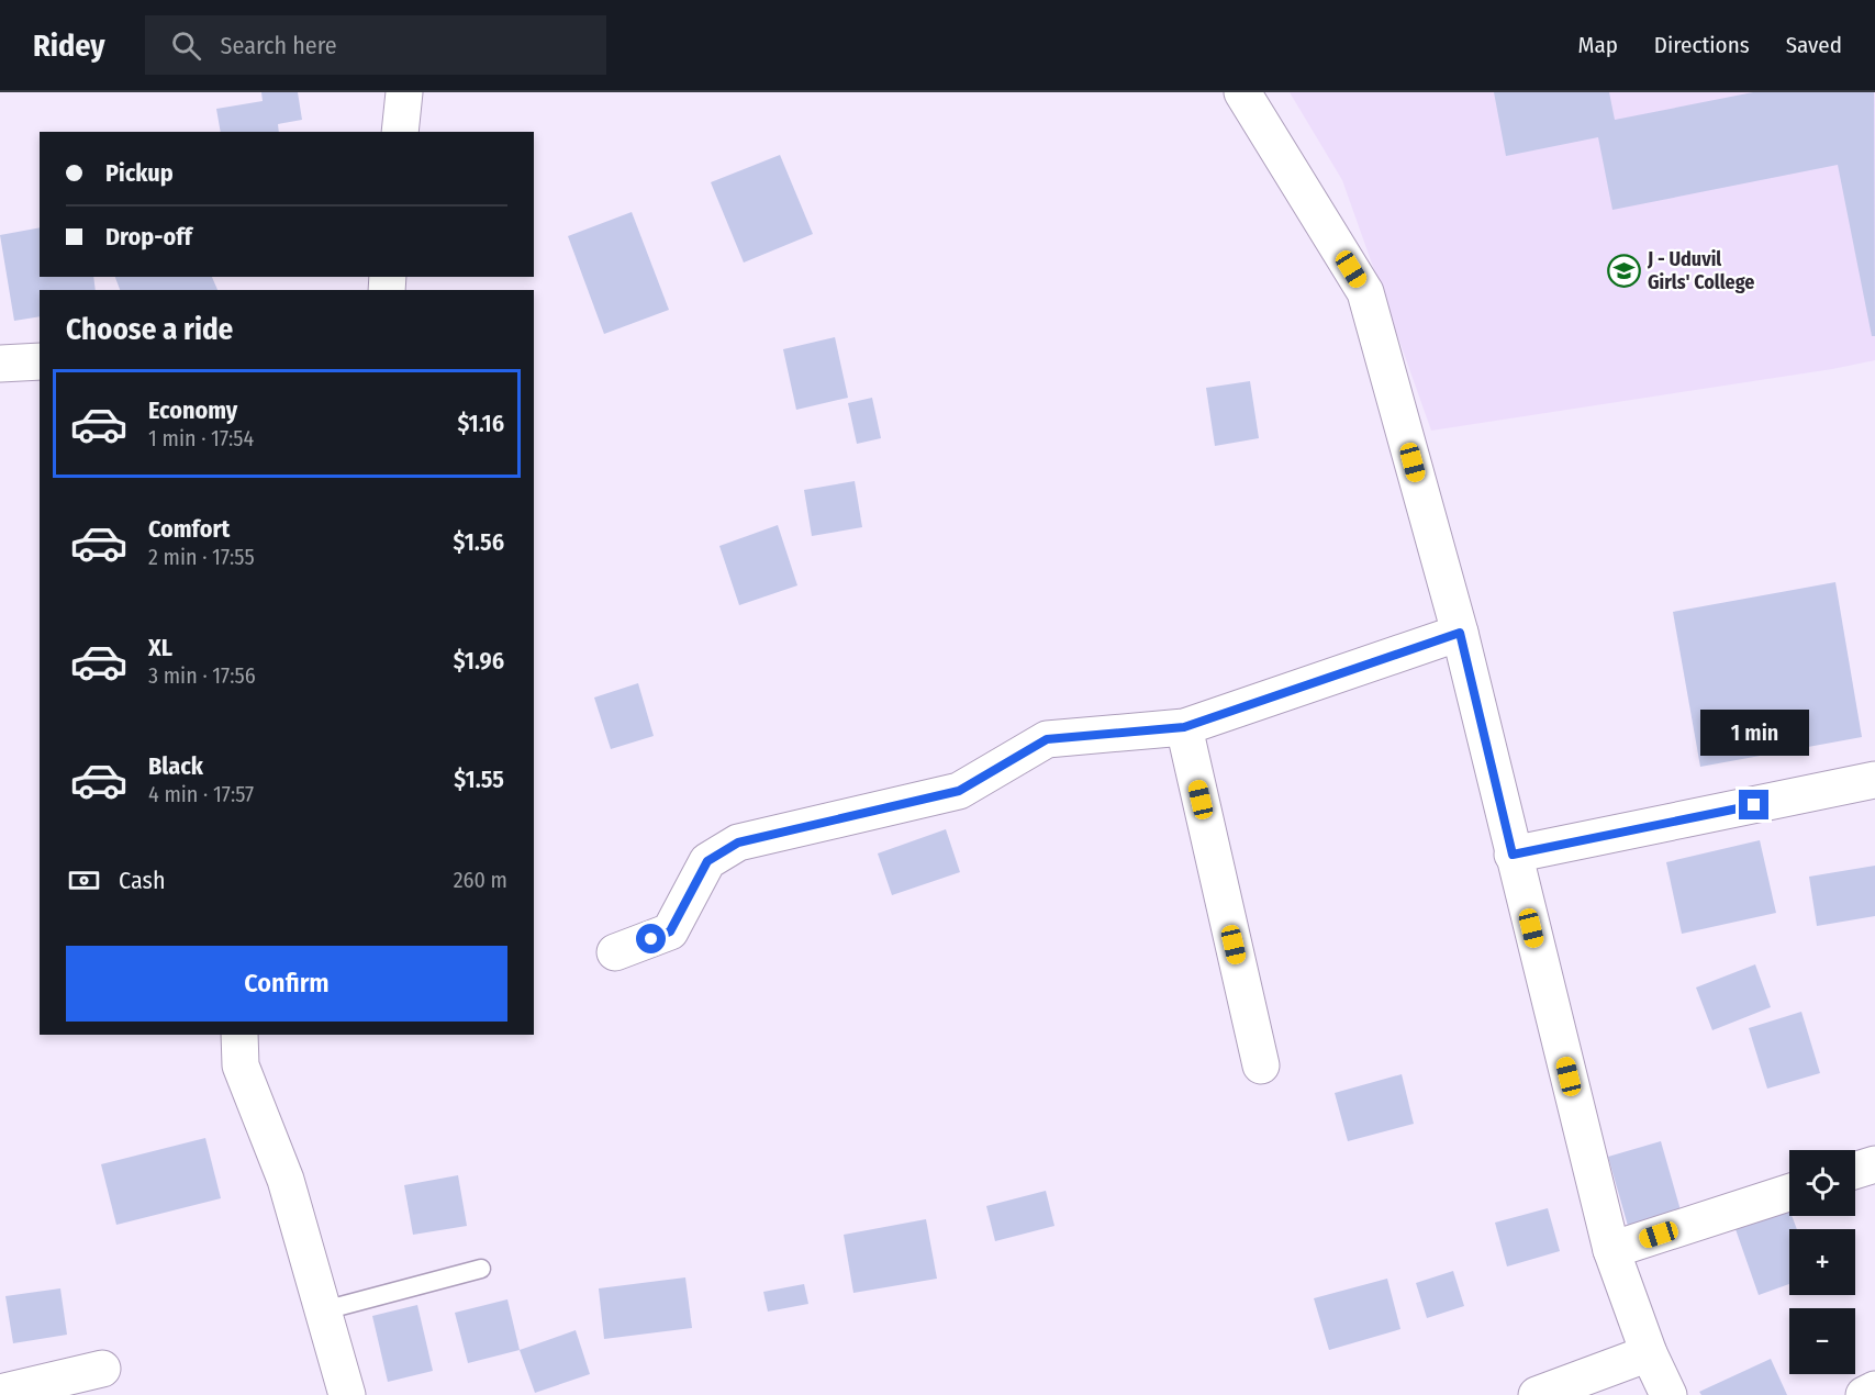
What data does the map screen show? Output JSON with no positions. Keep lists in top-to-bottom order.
{
  "places": {
    "school or university": ["J - Uduvil Girls' College"]
  },
  "page": {
    "header": "Ridey",
    "search": "Search here",
    "nav": ["Map", "Directions", "Saved"],
    "banner": ["Pickup", "Drop-off"],
    "heading": "Choose a ride",
    "list": [
      {
        "name": "Economy",
        "note": "1 min · 17:54",
        "value": "$1.16"
      },
      {
        "name": "Comfort",
        "note": "2 min · 17:55",
        "value": "$1.56"
      },
      {
        "name": "XL",
        "note": "3 min · 17:56",
        "value": "$1.96"
      },
      {
        "name": "Black",
        "note": "4 min · 17:57",
        "value": "$1.55"
      }
    ],
    "bubble": "1 min",
    "pay": ["Cash", "260 m"],
    "buttons": "Confirm",
    "map_buttons": ["+", "−"]
  }
}
